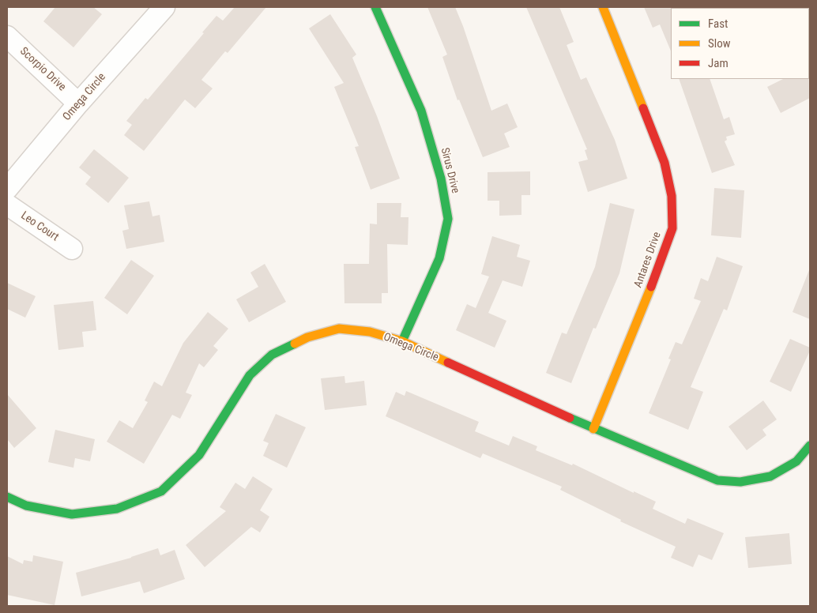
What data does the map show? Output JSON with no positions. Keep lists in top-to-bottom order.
{
  "streets": {
    "street": [
      "Scorpio Drive",
      "Omega Circle",
      "Sirus Drive",
      "Leo Court",
      "Antares Drive"
    ]
  },
  "crossings": [
    ["Scorpio Drive", "Omega Circle"],
    ["Omega Circle", "Sirus Drive"],
    ["Omega Circle", "Antares Drive"]
  ],
  "legend": ["Fast", "Slow", "Jam"]
}
